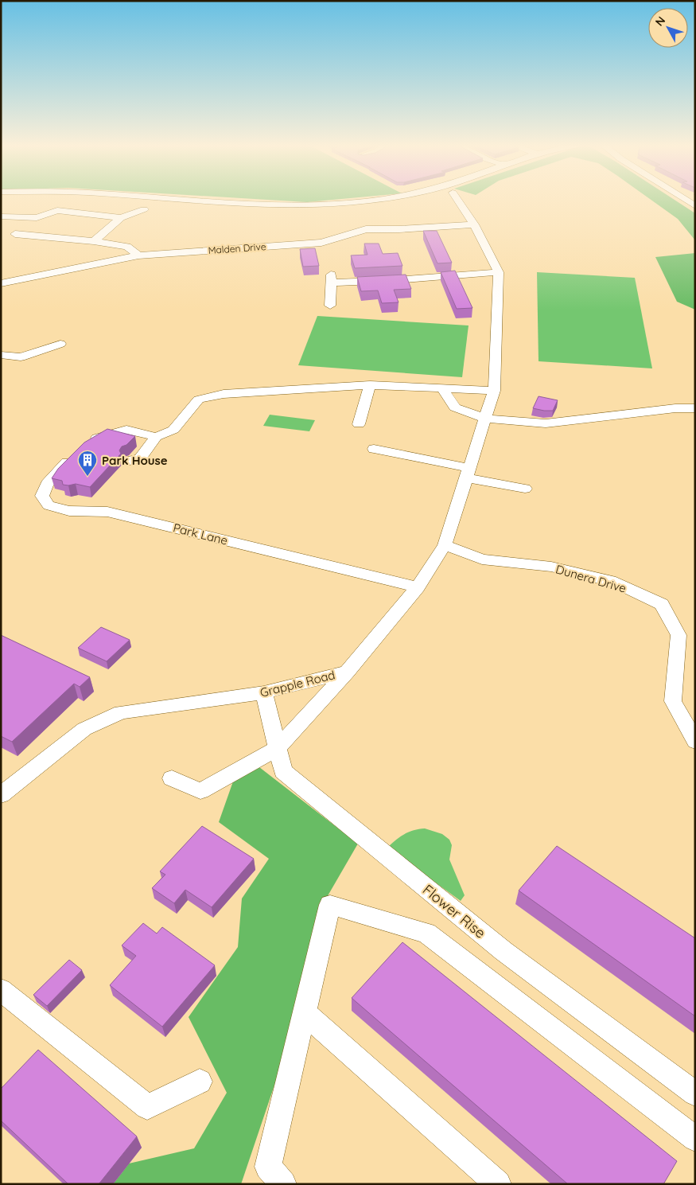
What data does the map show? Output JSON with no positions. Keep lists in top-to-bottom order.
{
  "streets": {
    "street": [
      "Malden Drive",
      "Park Lane",
      "Dunera Drive",
      "Grapple Road",
      "Flower Rise"
    ]
  },
  "crossings": [
    ["Park Lane", "Grapple Road"],
    ["Dunera Drive", "Grapple Road"],
    ["Grapple Road", "Flower Rise"]
  ],
  "places": {
    "building": ["Park House"]
  },
  "north": "top left"
}
